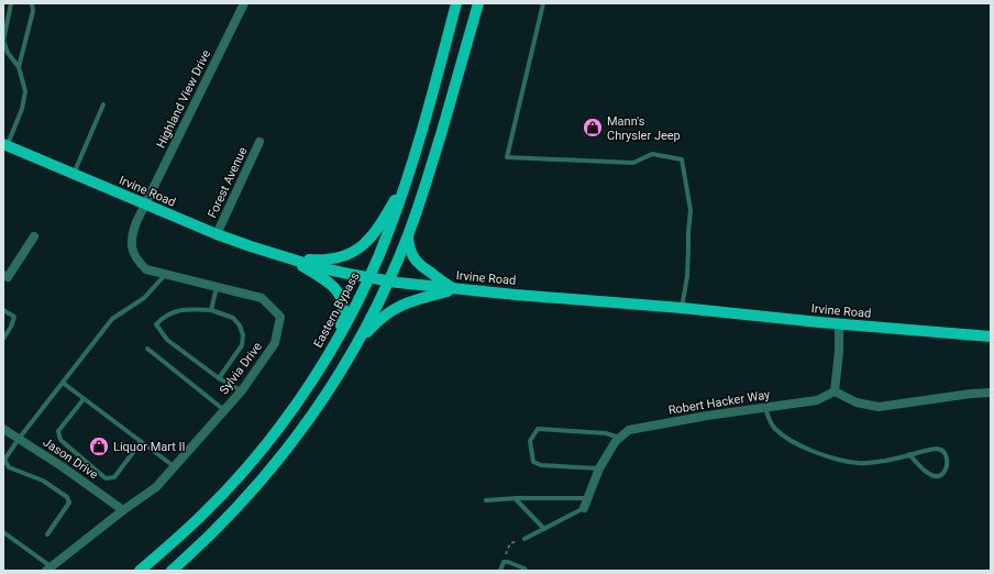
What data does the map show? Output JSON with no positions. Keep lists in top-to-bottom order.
{
  "streets": {
    "main road": ["Irvine Road", "Eastern Bypass"],
    "street": [
      "Highland View Drive",
      "Forest Avenue",
      "Sylvia Drive",
      "Robert Hacker Way",
      "Jason Drive"
    ]
  },
  "crossings": [
    ["Highland View Drive", "Irvine Road"],
    ["Highland View Drive", "Sylvia Drive"],
    ["Forest Avenue", "Irvine Road"],
    ["Irvine Road", "Eastern Bypass"],
    ["Irvine Road", "Sylvia Drive"],
    ["Sylvia Drive", "Jason Drive"]
  ],
  "places": {
    "shop": ["Mann's Chrysler Jeep", "Liquor Mart II"]
  }
}
